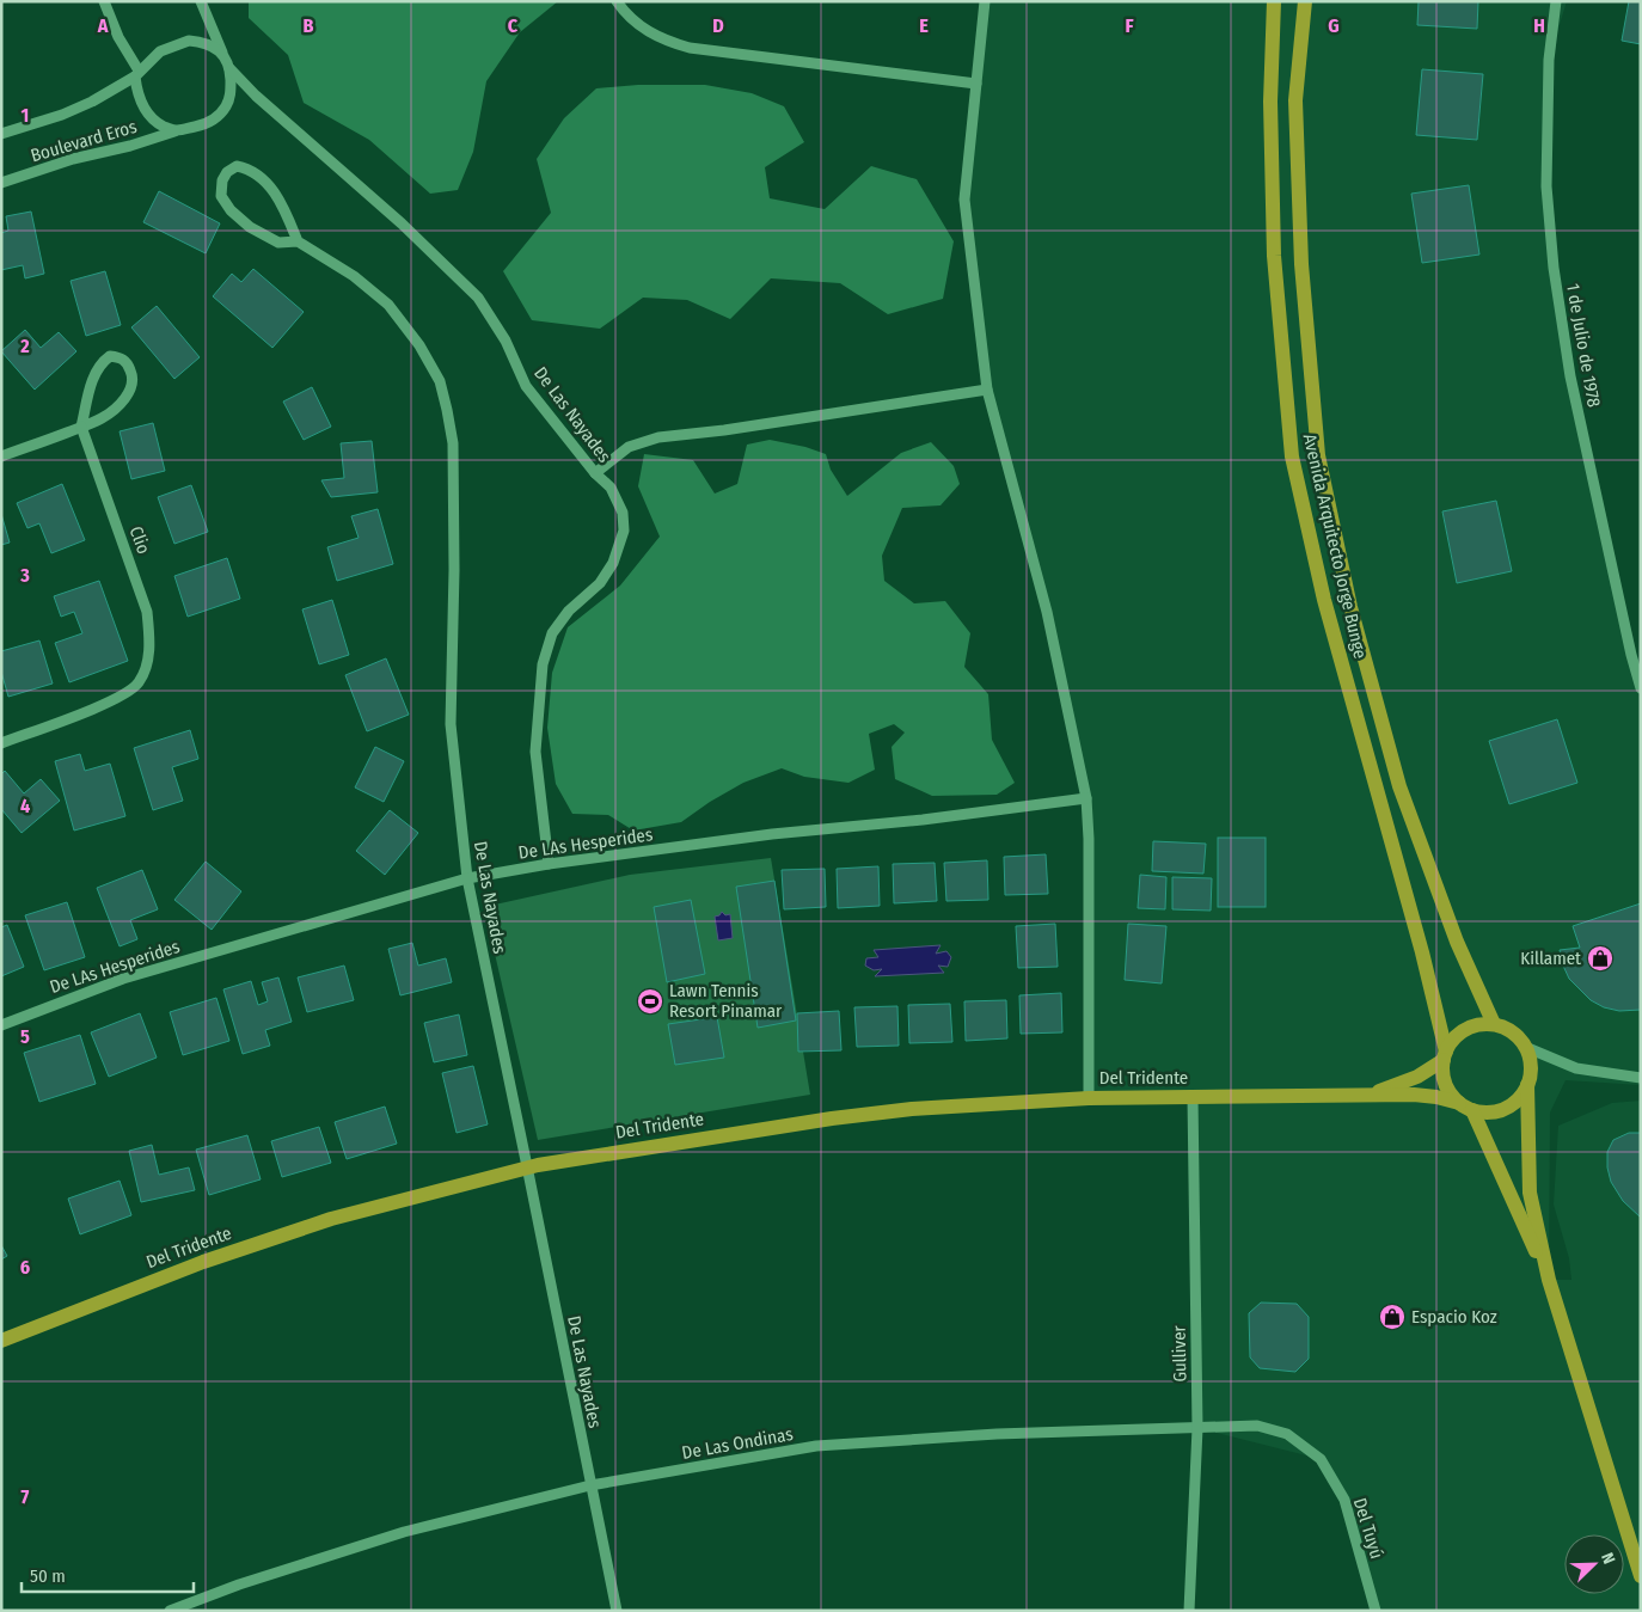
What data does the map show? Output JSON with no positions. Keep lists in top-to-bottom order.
{
  "streets": {
    "main road": ["Avenida Arquitecto Jorge Bunge", "Del Tridente"],
    "street": [
      "Boulevard Eros",
      "1 de Julio de 1978",
      "De Las Nayades",
      "Clio",
      "De LAs Hesperides",
      "Gulliver",
      "De Las Ondinas",
      "Del Tuyú"
    ]
  },
  "crossings": [
    ["Boulevard Eros", "De Las Nayades"],
    ["De Las Nayades", "De LAs Hesperides"],
    ["De Las Nayades", "Del Tridente"],
    ["De Las Nayades", "De Las Ondinas"],
    ["Avenida Arquitecto Jorge Bunge", "Del Tridente"],
    ["Del Tridente", "Gulliver"],
    ["Gulliver", "De Las Ondinas"],
    ["De Las Ondinas", "Del Tuyú"]
  ],
  "places": {
    "shop": ["Killamet", "Espacio Koz"],
    "sports": ["Lawn Tennis Resort Pinamar"]
  },
  "scale_bar": "50 m",
  "north": "top right",
  "grid": {
    "columns": [
      "A",
      "B",
      "C",
      "D",
      "E",
      "F",
      "G",
      "H"
    ],
    "rows": [
      "1",
      "2",
      "3",
      "4",
      "5",
      "6",
      "7"
    ]
  }
}
